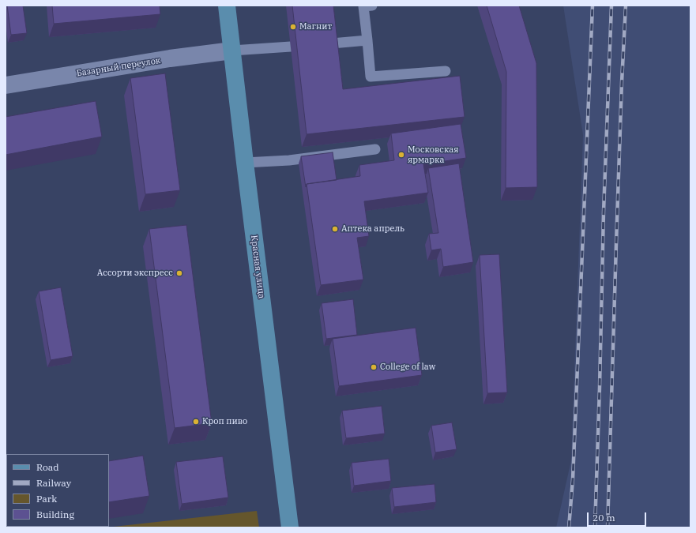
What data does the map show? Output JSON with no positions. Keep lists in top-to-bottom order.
{
  "streets": {
    "main road": ["Красная улица"],
    "street": ["Базарный переулок"]
  },
  "crossings": [
    ["Базарный переулок", "Красная улица"]
  ],
  "places": [
    "Магнит",
    "Московская ярмарка",
    "Аптека апрель",
    "Ассорти экспресс",
    "College of law",
    "Кроп пиво"
  ],
  "legend": [
    "Road",
    "Railway",
    "Park",
    "Building"
  ],
  "scale_bar": "20 m"
}
